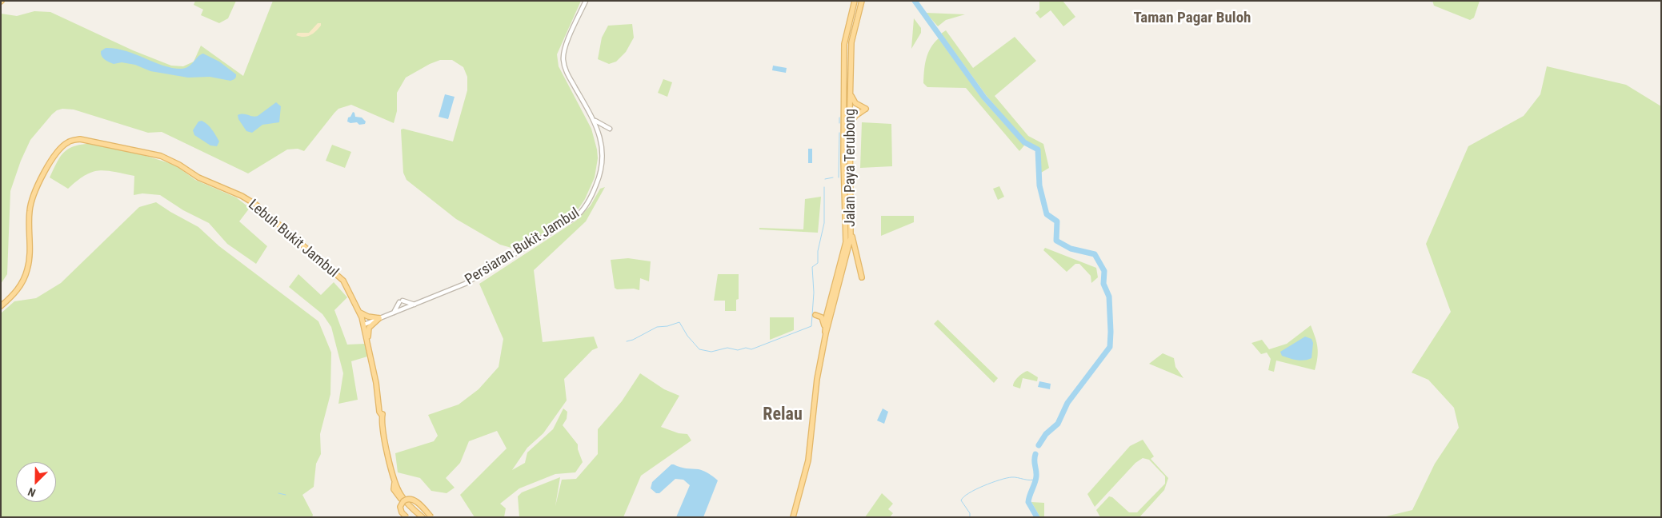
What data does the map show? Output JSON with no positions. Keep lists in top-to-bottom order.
{
  "streets": {
    "main road": ["Jalan Paya Terubong", "Lebuh Bukit Jambul"],
    "street": ["Persiaran Bukit Jambul"]
  },
  "crossings": [
    ["Lebuh Bukit Jambul", "Persiaran Bukit Jambul"]
  ],
  "districts": ["Taman Pagar Buloh", "Relau"],
  "north": "bottom left"
}
